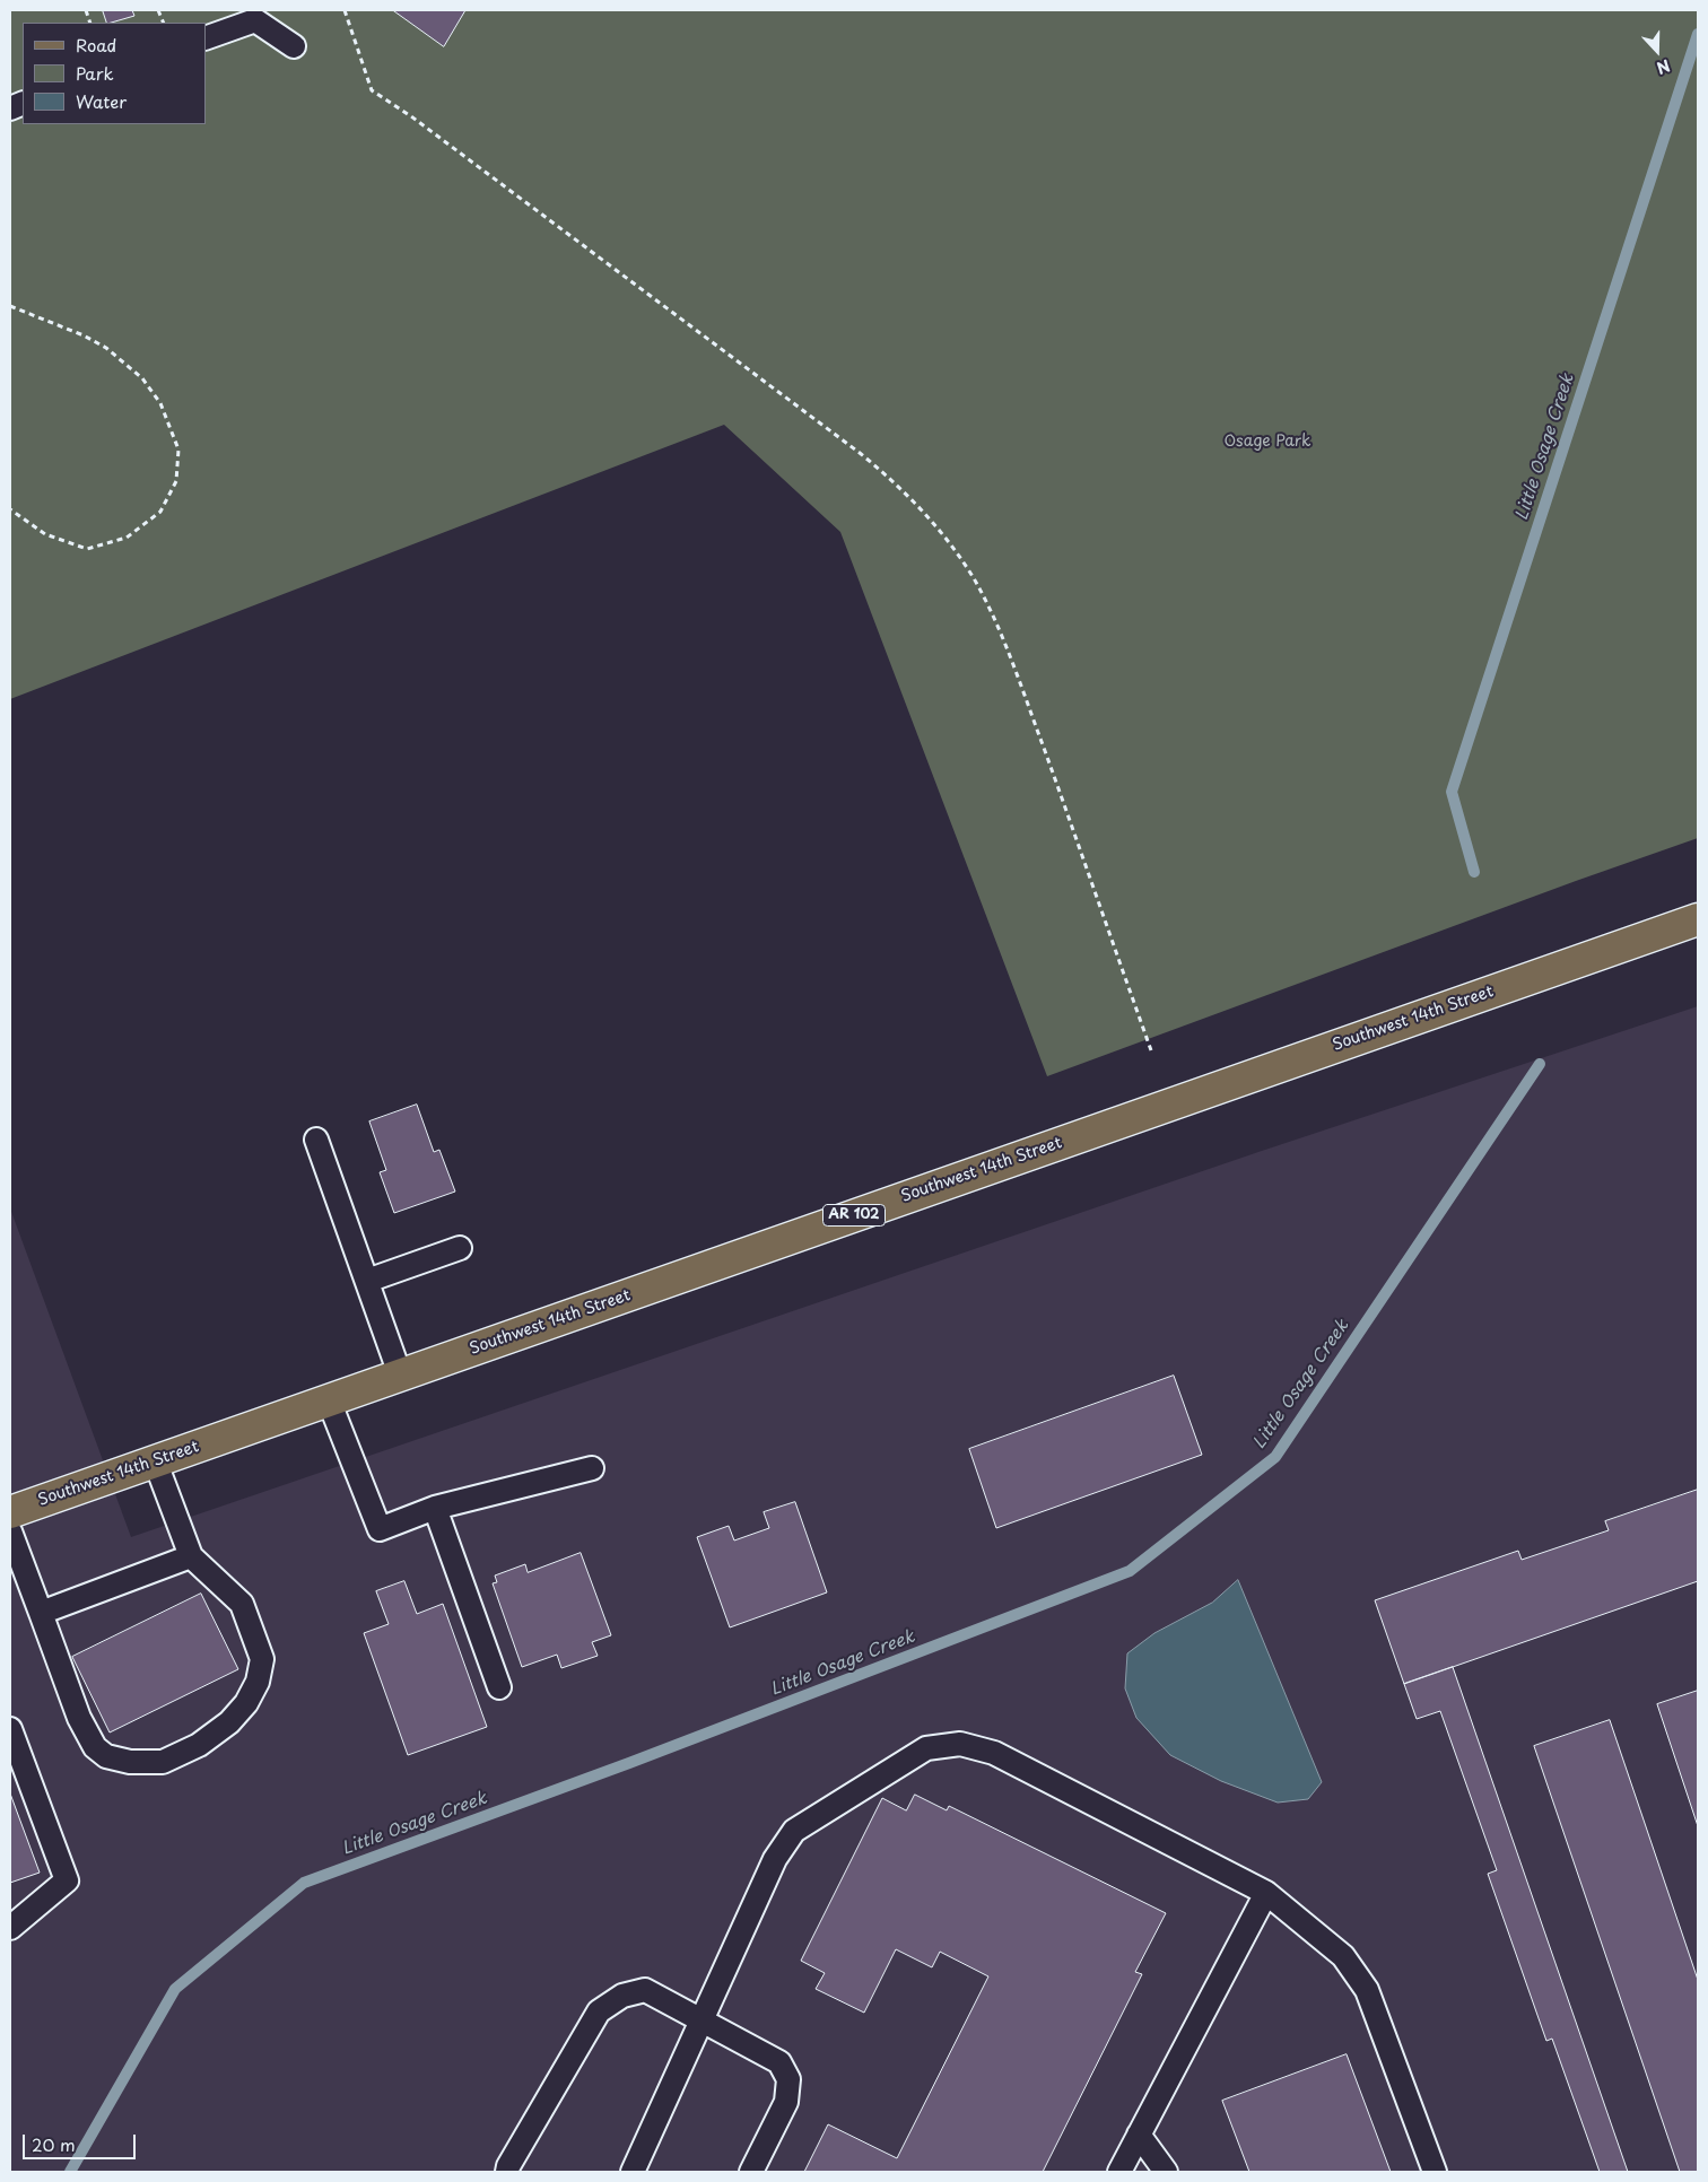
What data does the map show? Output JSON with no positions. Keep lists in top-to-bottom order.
{
  "streets": {
    "main road": ["Southwest 14th Street", "AR 102"]
  },
  "water": ["Little Osage Creek"],
  "parks": ["Osage Park"],
  "legend": ["Road", "Park", "Water"],
  "scale_bar": "20 m",
  "north": "bottom"
}
